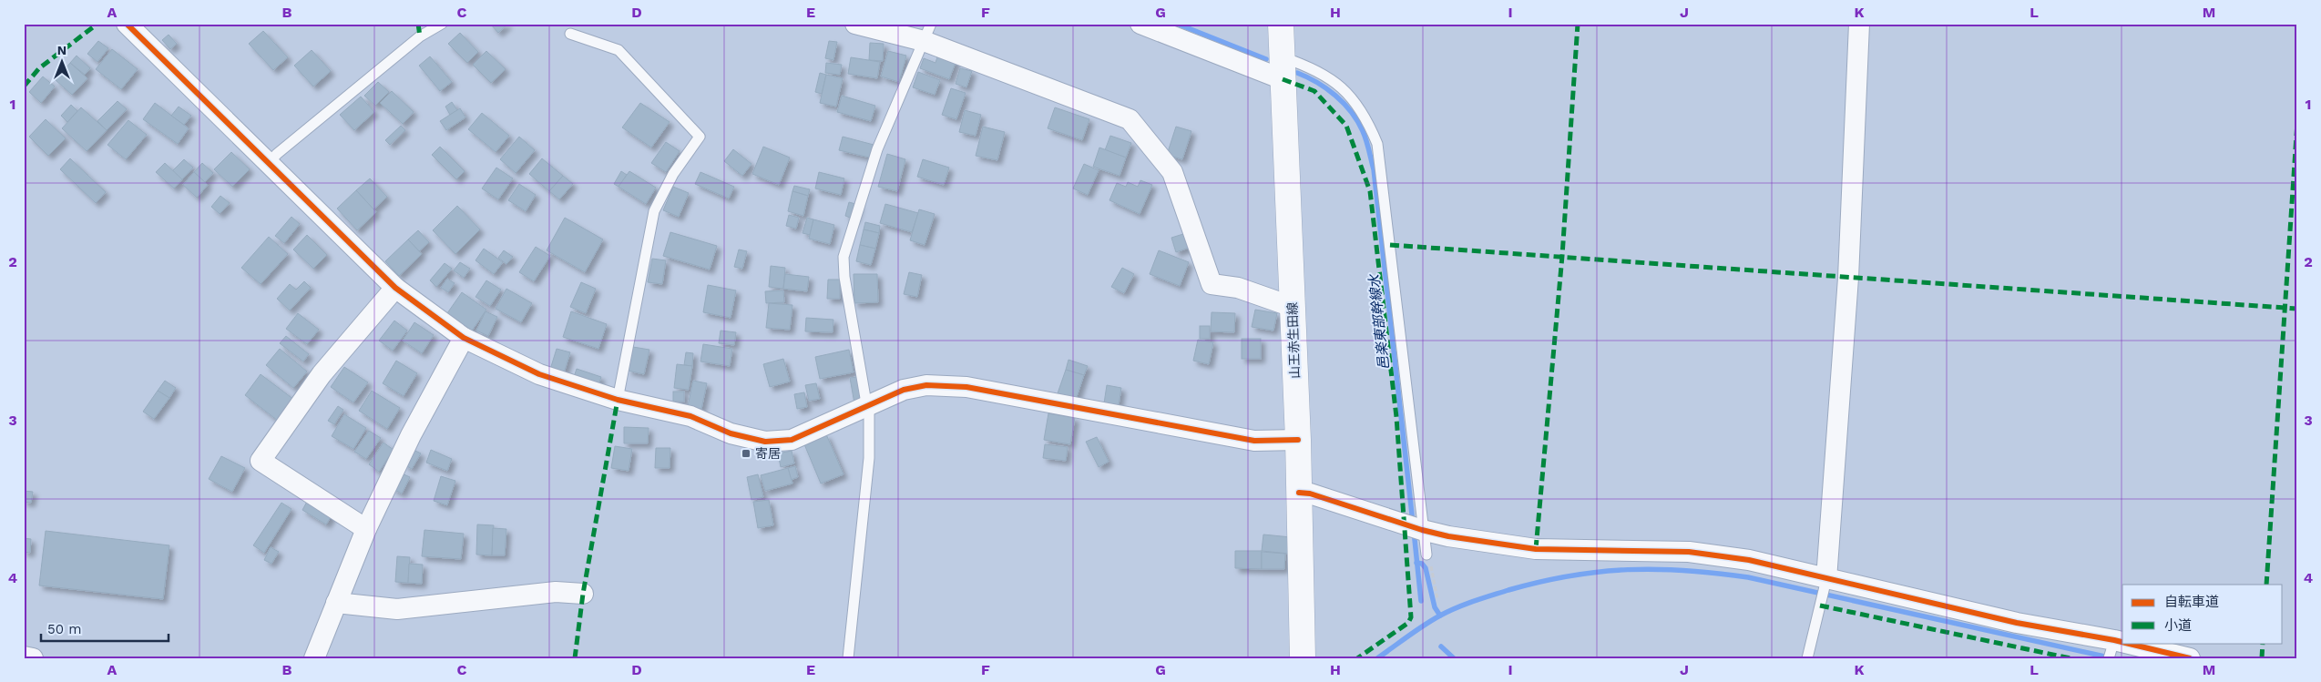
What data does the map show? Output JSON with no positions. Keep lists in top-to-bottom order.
{
  "streets": {
    "main road": ["山王赤生田線"]
  },
  "water": ["邑楽東部幹線水"],
  "places": {
    "transit": ["寄居"]
  },
  "legend": ["自転車道", "小道"],
  "scale_bar": "50 m",
  "north": "top",
  "grid": {
    "columns": [
      "A",
      "B",
      "C",
      "D",
      "E",
      "F",
      "G",
      "H",
      "I",
      "J",
      "K",
      "L",
      "M"
    ],
    "rows": [
      "1",
      "2",
      "3",
      "4"
    ]
  }
}
